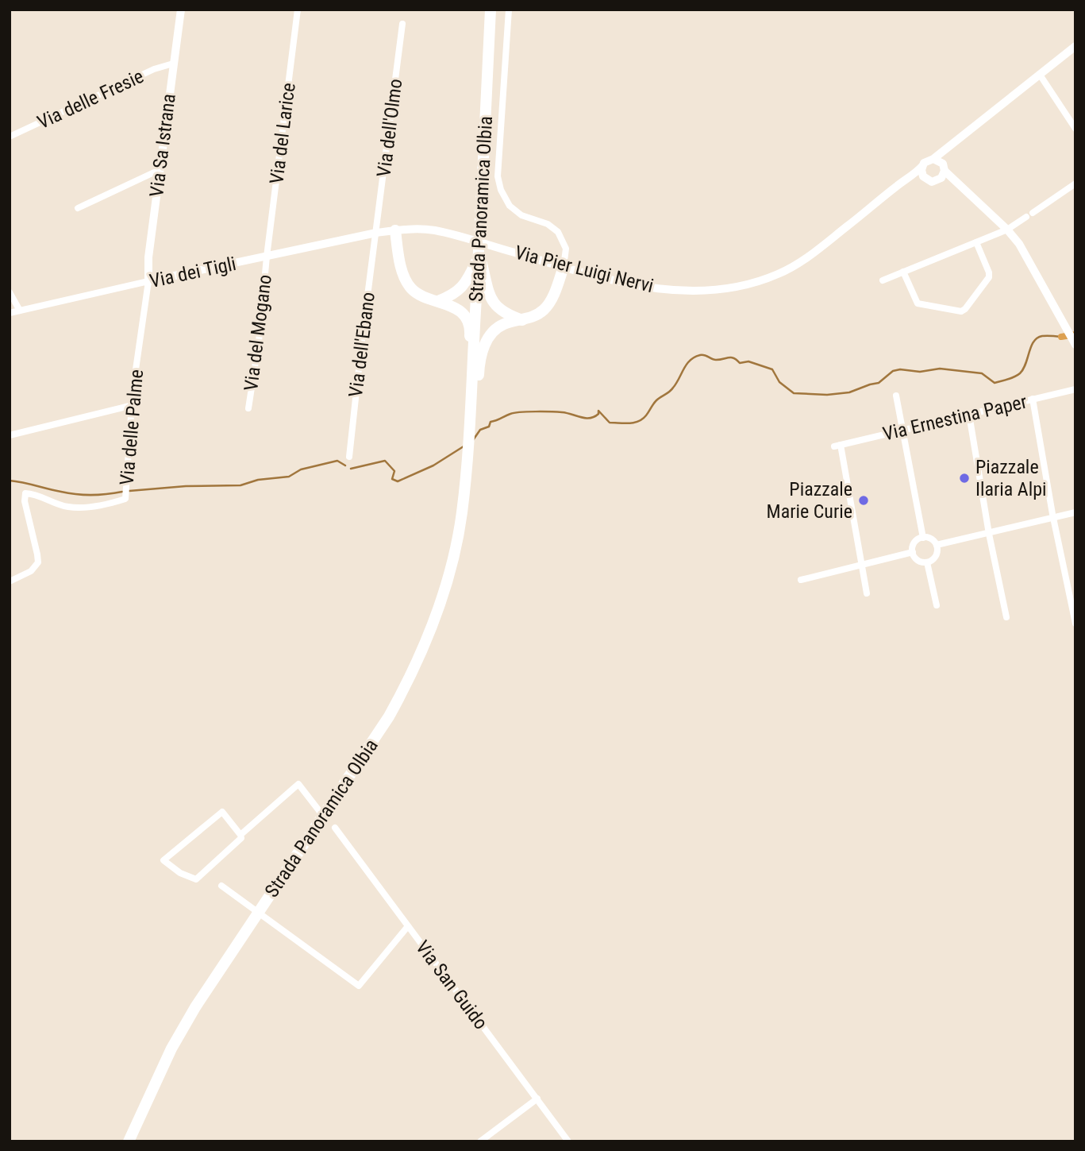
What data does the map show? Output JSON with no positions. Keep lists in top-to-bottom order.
{
  "streets": {
    "highway": ["Strada Panoramica Olbia"],
    "street": [
      "Via delle Fresie",
      "Via dell'Olmo",
      "Via del Larice",
      "Via Sa Istrana",
      "Via Pier Luigi Nervi",
      "Via dei Tigli",
      "Via del Mogano",
      "Via dell'Ebano",
      "Via Ernestina Paper",
      "Via delle Palme",
      "Via San Guido"
    ]
  },
  "crossings": [
    ["Via delle Fresie", "Via Sa Istrana"],
    ["Via dell'Olmo", "Via Pier Luigi Nervi"],
    ["Via dell'Olmo", "Via dei Tigli"],
    ["Via dell'Olmo", "Via dell'Ebano"],
    ["Via del Larice", "Via dei Tigli"],
    ["Via del Larice", "Via del Mogano"],
    ["Via Sa Istrana", "Via dei Tigli"],
    ["Via Sa Istrana", "Via delle Palme"],
    ["Via Pier Luigi Nervi", "Via dei Tigli"],
    ["Via Pier Luigi Nervi", "Via dell'Ebano"],
    ["Via dei Tigli", "Via del Mogano"],
    ["Via dei Tigli", "Via dell'Ebano"],
    ["Via dei Tigli", "Via delle Palme"]
  ],
  "places": ["Piazzale Ilaria Alpi", "Piazzale Marie Curie"]
}
